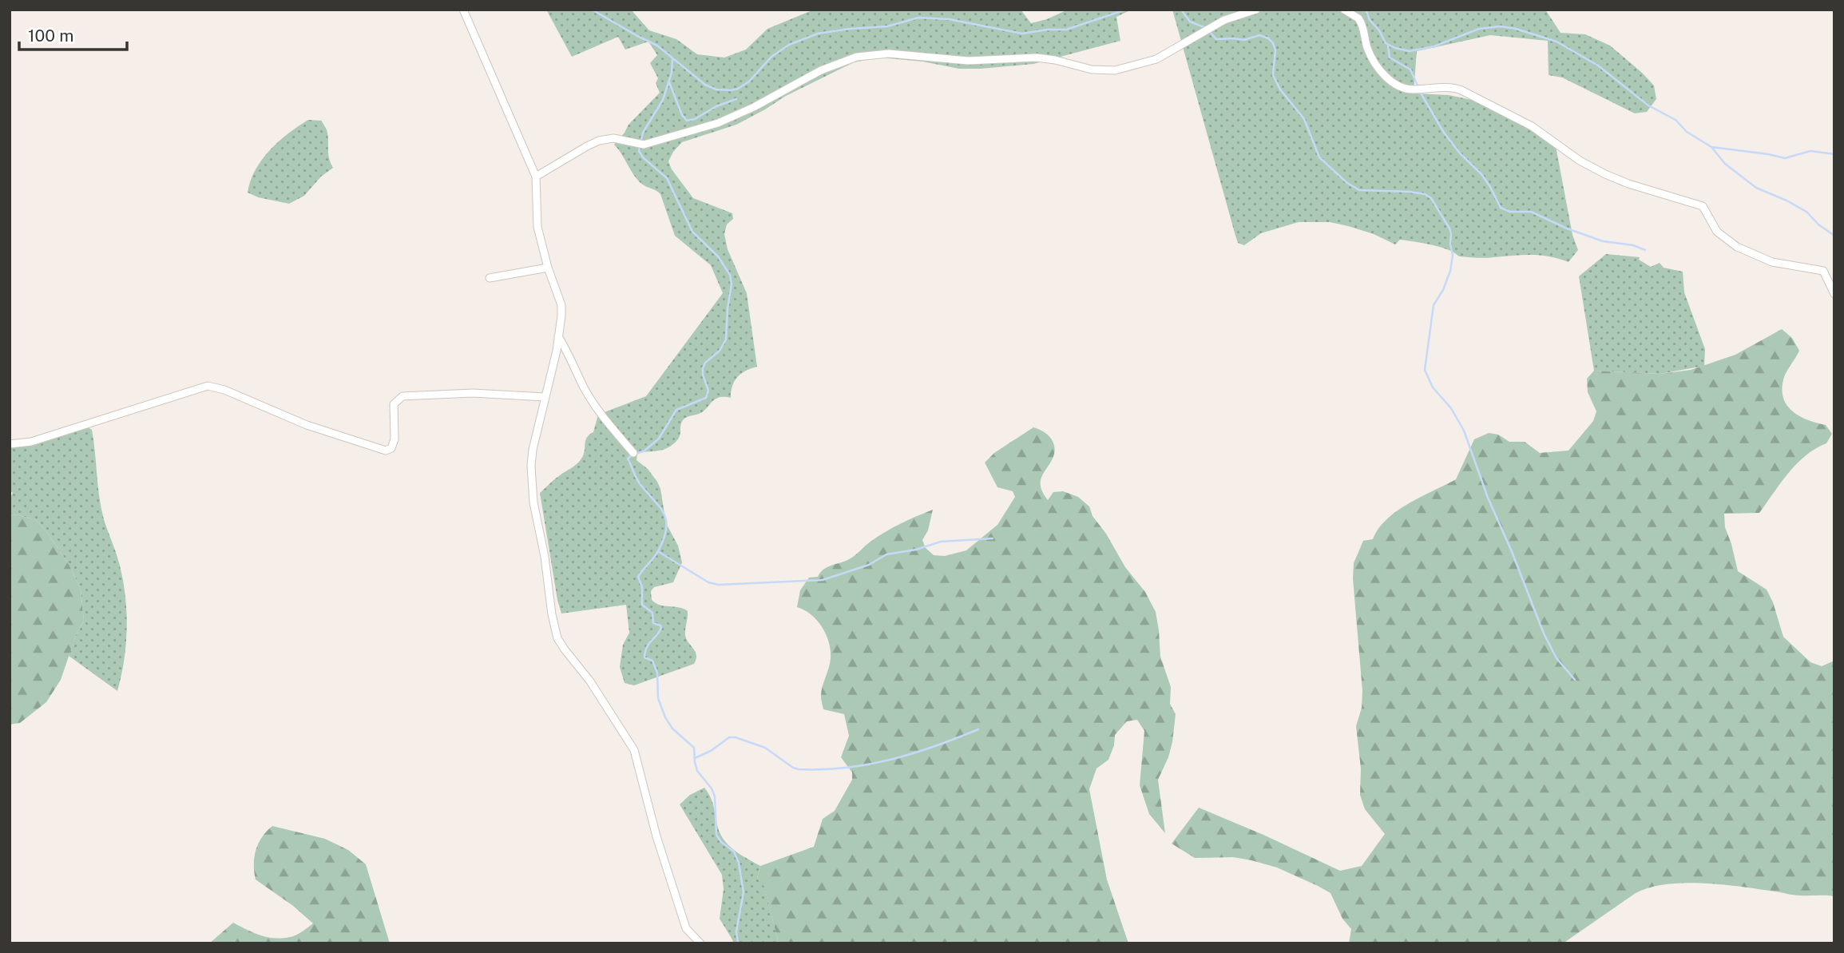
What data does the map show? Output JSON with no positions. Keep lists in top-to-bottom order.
{
  "scale_bar": "100 m"
}
